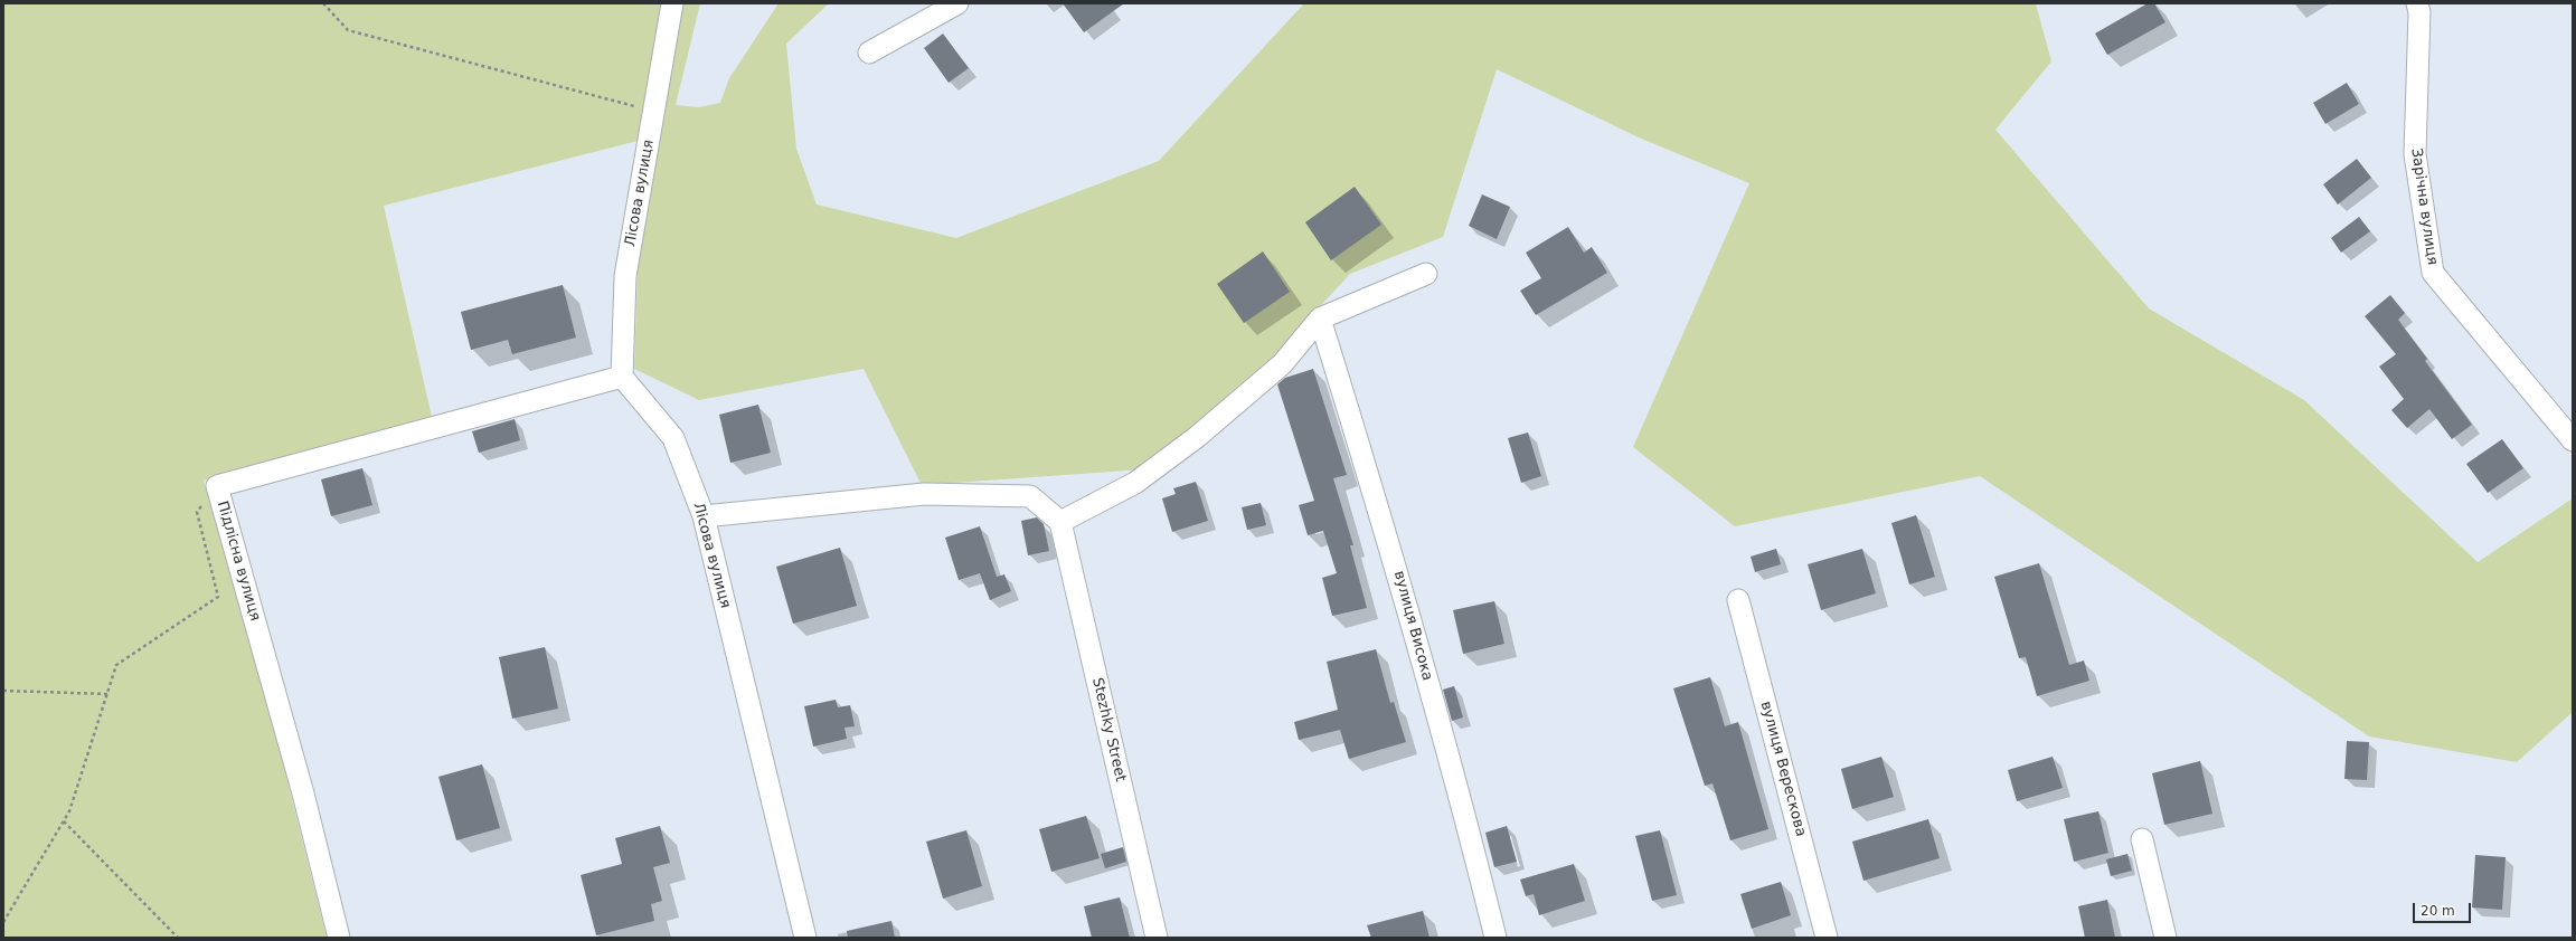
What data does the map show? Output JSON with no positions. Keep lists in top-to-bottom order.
{
  "streets": {
    "street": [
      "Лісова вулиця",
      "Зарічна вулиця",
      "Підлісна вулиця",
      "вулиця Висока",
      "Stezhky Street",
      "вулиця Верескова"
    ]
  },
  "crossings": [
    ["Лісова вулиця", "Підлісна вулиця"]
  ],
  "scale_bar": "20 m"
}
